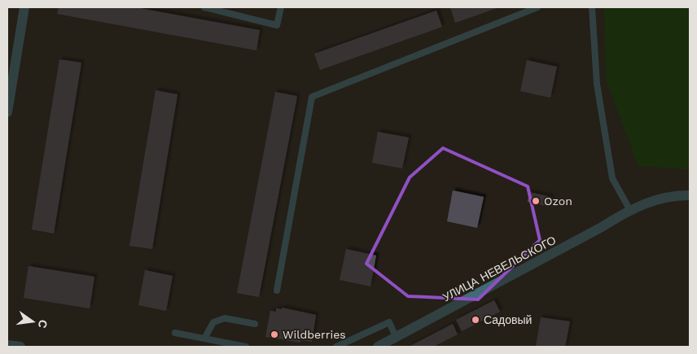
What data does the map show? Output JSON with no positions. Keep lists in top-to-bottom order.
{
  "streets": {
    "street": ["УЛИЦА НЕВЕЛЬСКОГО"]
  },
  "places": ["Ozon", "Садовый", "Wildberries"],
  "north": "right"
}
